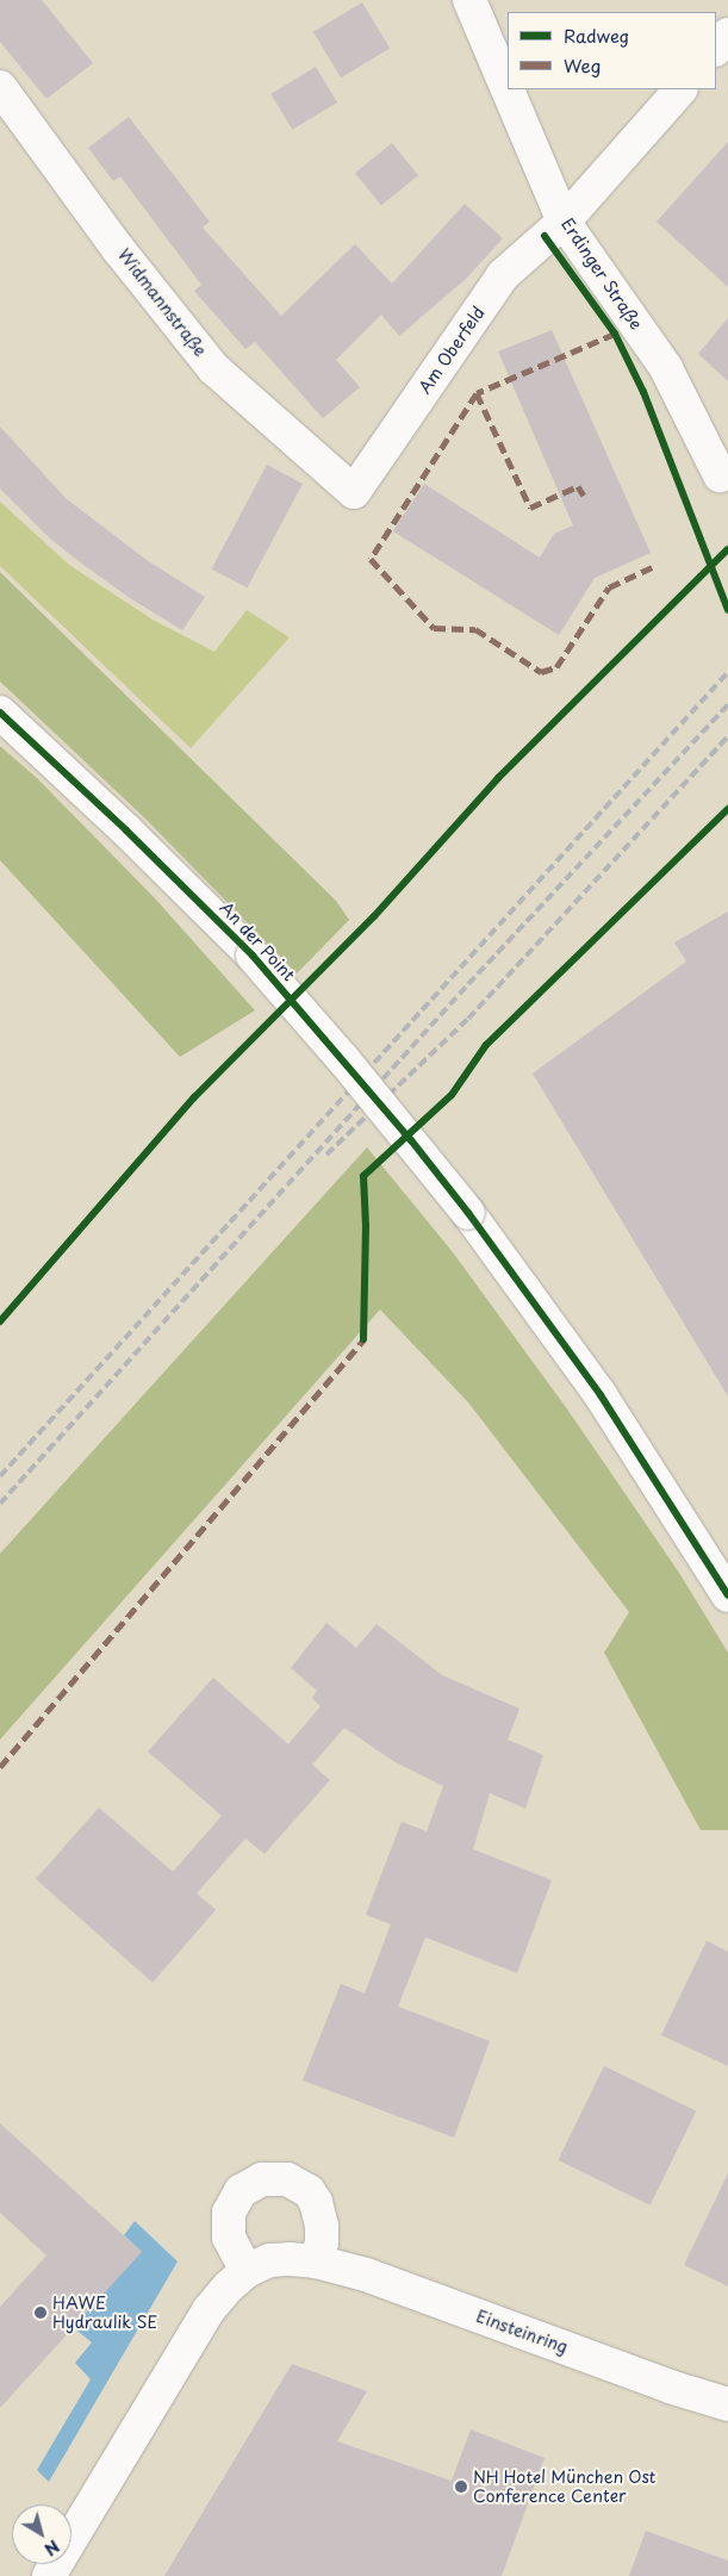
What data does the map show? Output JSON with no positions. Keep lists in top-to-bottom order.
{
  "streets": {
    "street": [
      "Erdinger Straße",
      "Widmannstraße",
      "Am Oberfeld",
      "An der Point",
      "Einsteinring"
    ]
  },
  "crossings": [
    ["Erdinger Straße", "Am Oberfeld"],
    ["Widmannstraße", "Am Oberfeld"]
  ],
  "places": ["HAWE Hydraulik SE", "NH Hotel München Ost Conference Center"],
  "legend": ["Radweg", "Weg"],
  "north": "bottom right"
}
